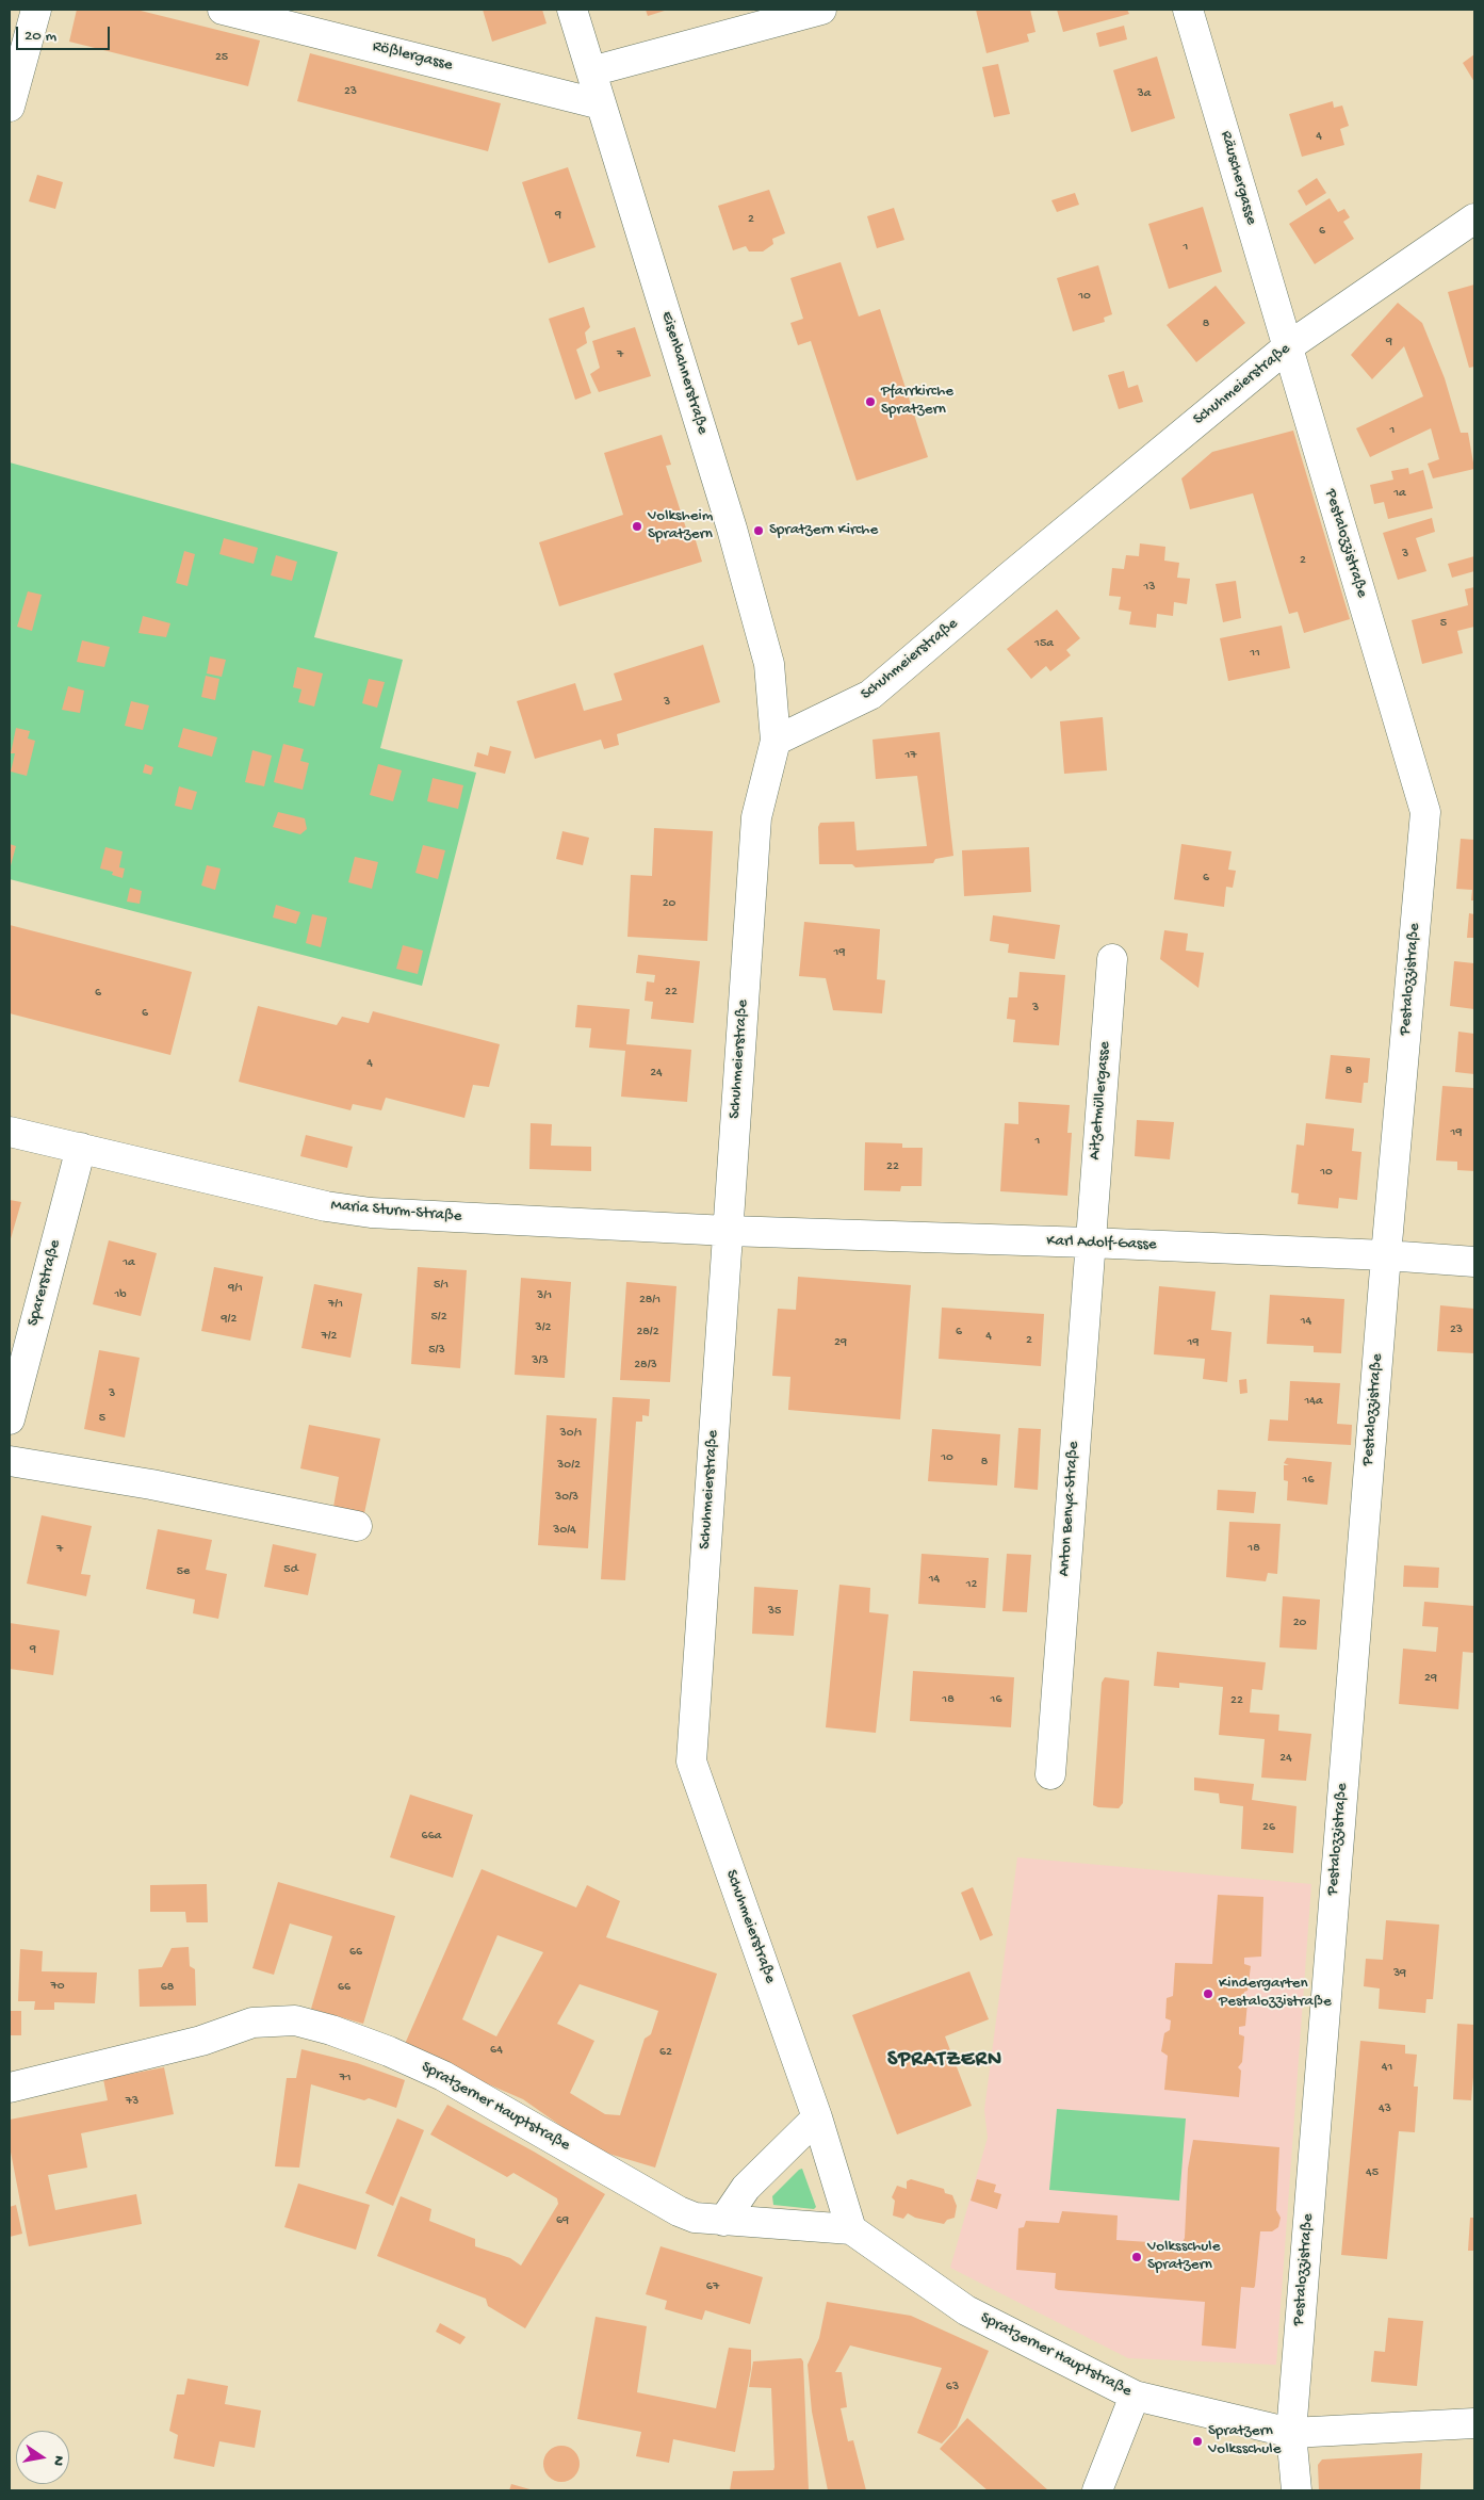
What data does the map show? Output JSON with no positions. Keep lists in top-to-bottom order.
{
  "streets": {
    "street": [
      "Rößlergasse",
      "Räuschergasse",
      "Eisenbahnerstraße",
      "Schuhmeierstraße",
      "Pestalozzistraße",
      "Aitzetmüllergasse",
      "Maria Sturm-Straße",
      "Karl Adolf-Gasse",
      "Sparerstraße",
      "Anton Benya-Straße",
      "Spratzerner Hauptstraße"
    ]
  },
  "crossings": [
    ["Rößlergasse", "Eisenbahnerstraße"],
    ["Räuschergasse", "Schuhmeierstraße"],
    ["Räuschergasse", "Pestalozzistraße"],
    ["Eisenbahnerstraße", "Schuhmeierstraße"],
    ["Schuhmeierstraße", "Pestalozzistraße"],
    ["Schuhmeierstraße", "Maria Sturm-Straße"],
    ["Schuhmeierstraße", "Karl Adolf-Gasse"],
    ["Schuhmeierstraße", "Spratzerner Hauptstraße"],
    ["Pestalozzistraße", "Karl Adolf-Gasse"],
    ["Pestalozzistraße", "Spratzerner Hauptstraße"],
    ["Aitzetmüllergasse", "Karl Adolf-Gasse"],
    ["Aitzetmüllergasse", "Anton Benya-Straße"],
    ["Maria Sturm-Straße", "Karl Adolf-Gasse"],
    ["Maria Sturm-Straße", "Sparerstraße"],
    ["Karl Adolf-Gasse", "Anton Benya-Straße"]
  ],
  "districts": ["SPRATZERN"],
  "places": [
    "Pfarrkirche Spratzern",
    "Volksheim Spratzern",
    "Spratzern Kirche",
    "Kindergarten Pestalozzistraße",
    "Volksschule Spratzern",
    "Spratzern Volksschule"
  ],
  "house_numbers": [
    "25",
    "23",
    "3a",
    "4",
    "9",
    "2",
    "6",
    "1",
    "10",
    "8",
    "9",
    "7",
    "1",
    "1a",
    "3",
    "2",
    "13",
    "5",
    "15a",
    "11",
    "3",
    "17",
    "6",
    "20",
    "19",
    "22",
    "6",
    "3",
    "6",
    "4",
    "8",
    "24",
    "19",
    "1",
    "22",
    "10",
    "1a",
    "5/1",
    "9/1",
    "1b",
    "3/1",
    "28/1",
    "7/1",
    "5/2",
    "9/2",
    "14",
    "3/2",
    "23",
    "28/2",
    "6",
    "7/2",
    "4",
    "2",
    "29",
    "19",
    "5/3",
    "3/3",
    "28/3",
    "3",
    "14a",
    "5",
    "30/1",
    "10",
    "8",
    "30/2",
    "16",
    "30/3",
    "30/4",
    "18",
    "7",
    "5d",
    "5e",
    "14",
    "12",
    "35",
    "20",
    "9",
    "29",
    "18",
    "16",
    "22",
    "24",
    "26",
    "66a",
    "66",
    "39",
    "70",
    "68",
    "66",
    "64",
    "62",
    "41",
    "71",
    "73",
    "43",
    "45",
    "69",
    "67",
    "63"
  ],
  "scale_bar": "20 m",
  "north": "right"
}
